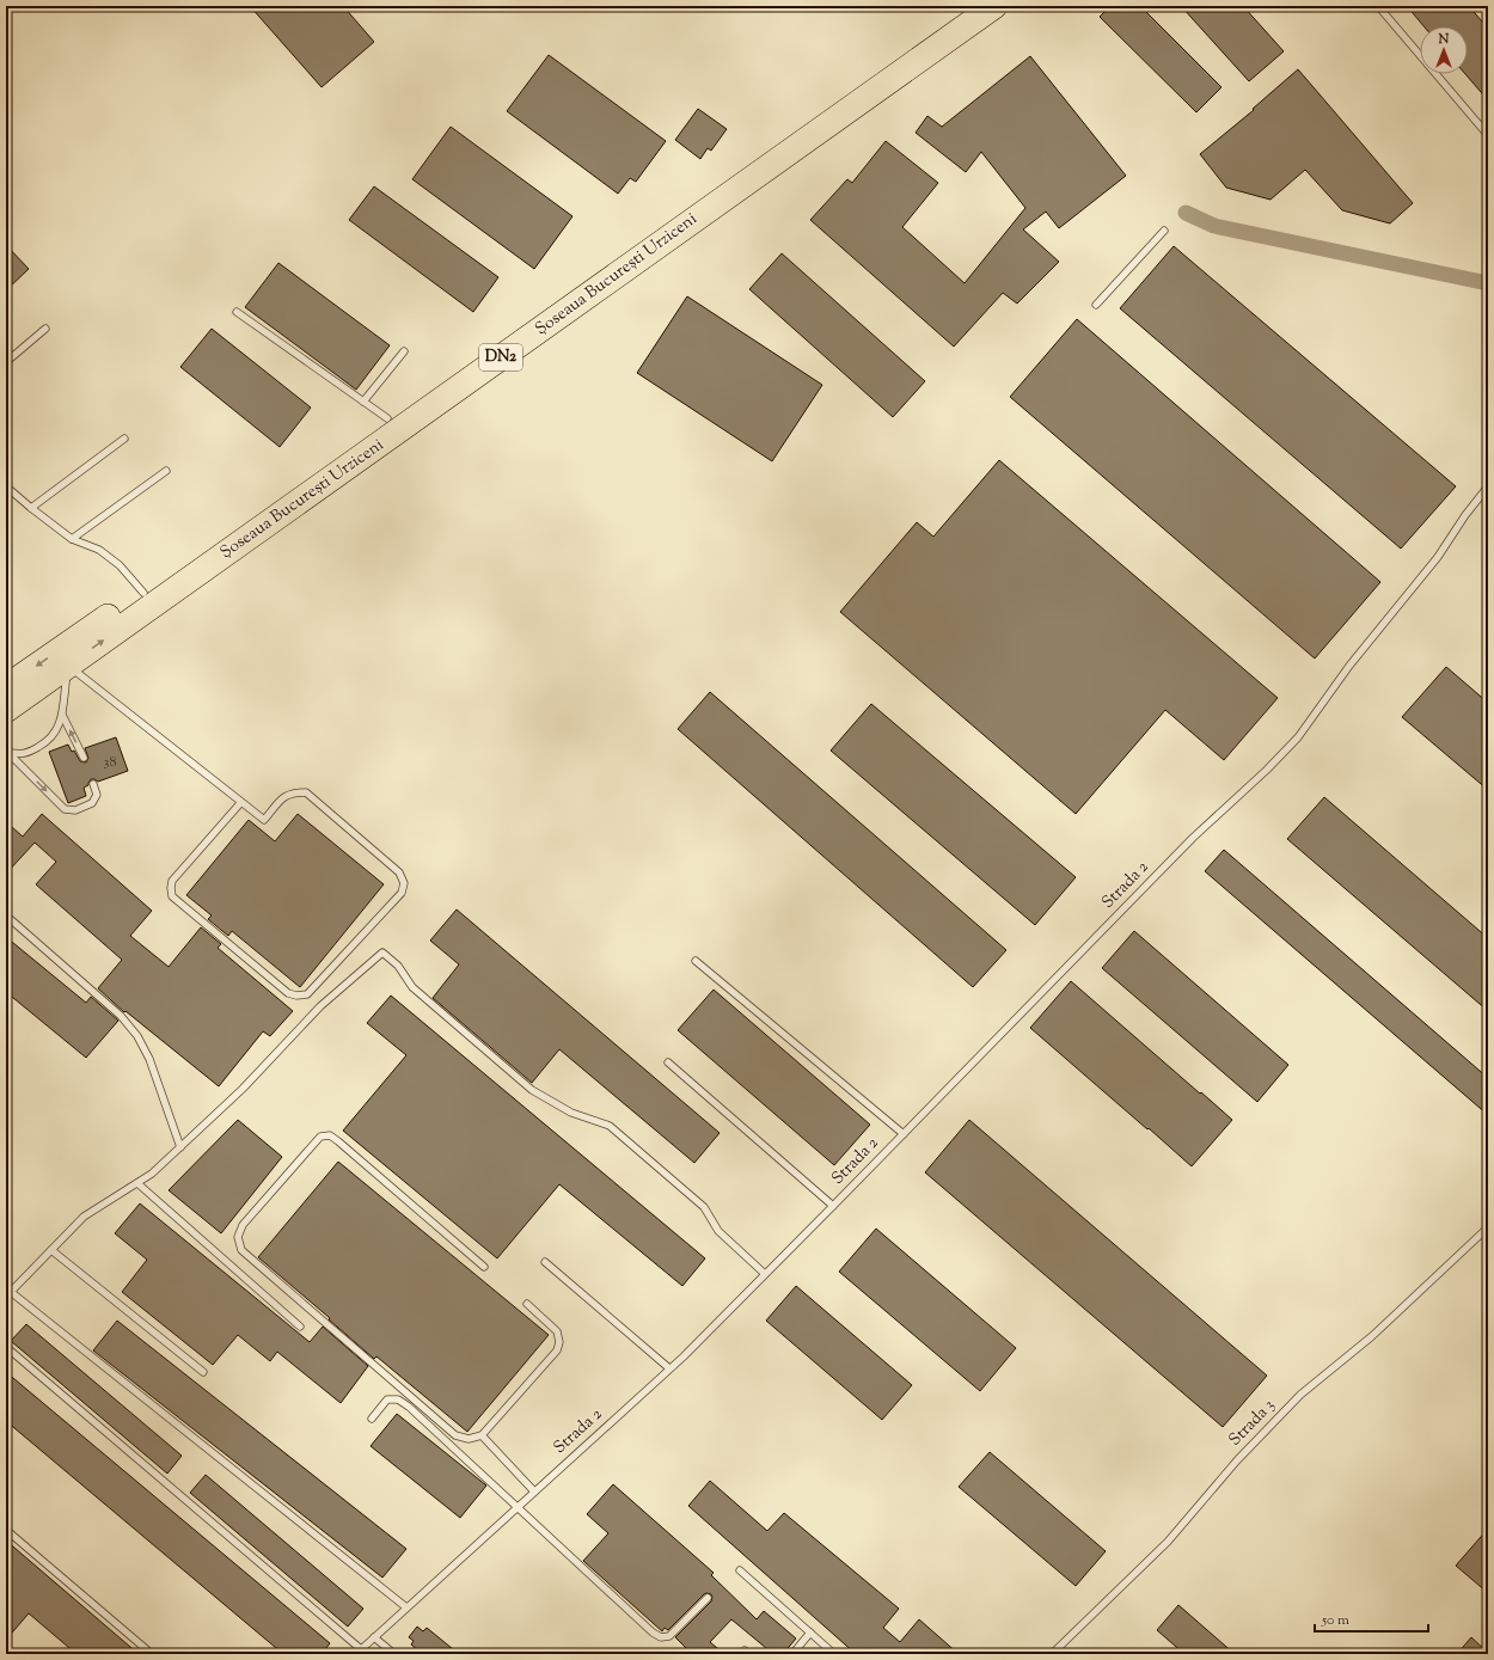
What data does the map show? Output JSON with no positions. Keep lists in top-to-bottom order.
{
  "streets": {
    "highway": ["Șoseaua București Urziceni", "DN2"],
    "lane": ["Strada 2", "Strada 3"]
  },
  "house_numbers": ["38"],
  "scale_bar": "50 m",
  "north": "top"
}
